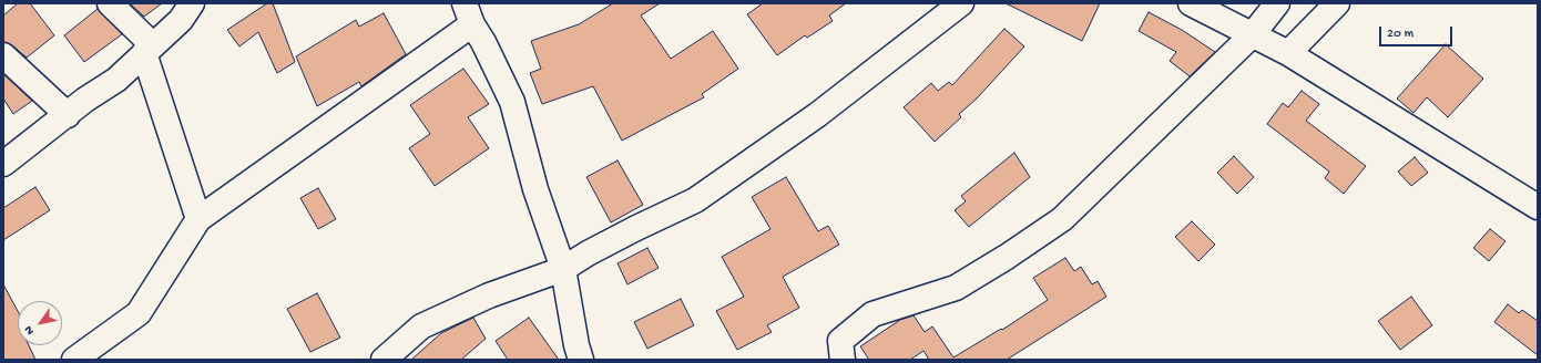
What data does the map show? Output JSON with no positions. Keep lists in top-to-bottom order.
{
  "scale_bar": "20 m",
  "north": "bottom left"
}
